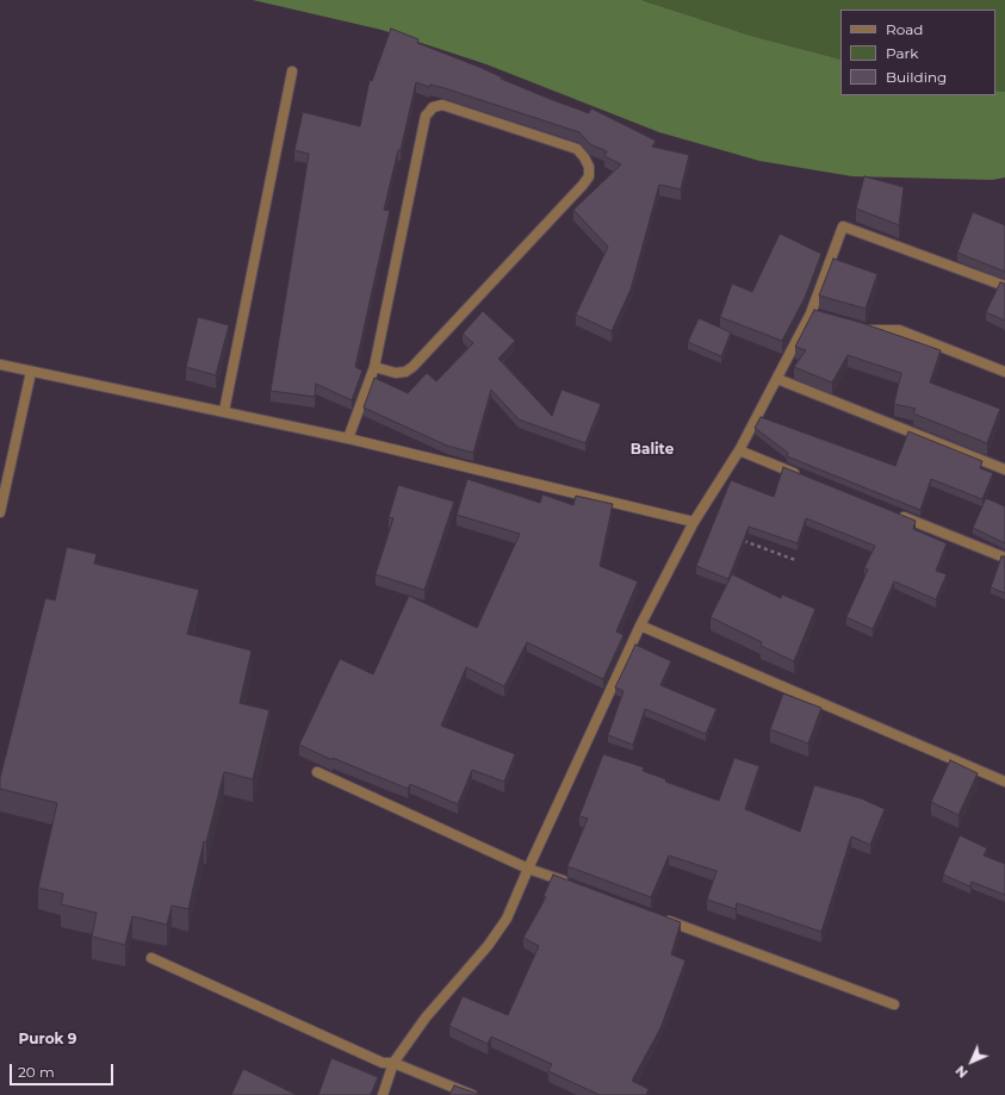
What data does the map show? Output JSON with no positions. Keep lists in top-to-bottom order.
{
  "districts": ["Balite", "Purok 9"],
  "legend": ["Road", "Park", "Building"],
  "scale_bar": "20 m",
  "north": "bottom left"
}
